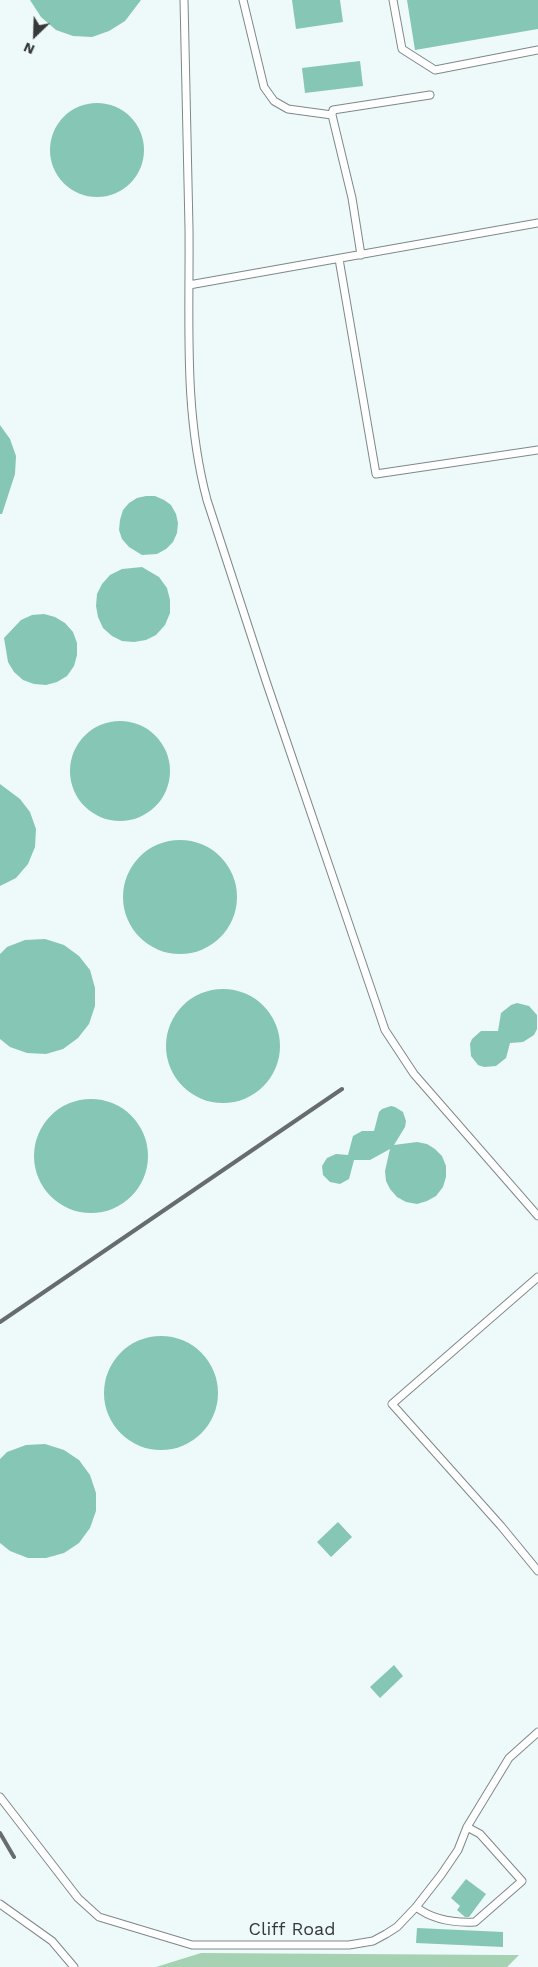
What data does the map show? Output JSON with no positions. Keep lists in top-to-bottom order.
{
  "streets": {
    "lane": ["Cliff Road"]
  },
  "north": "bottom left"
}
